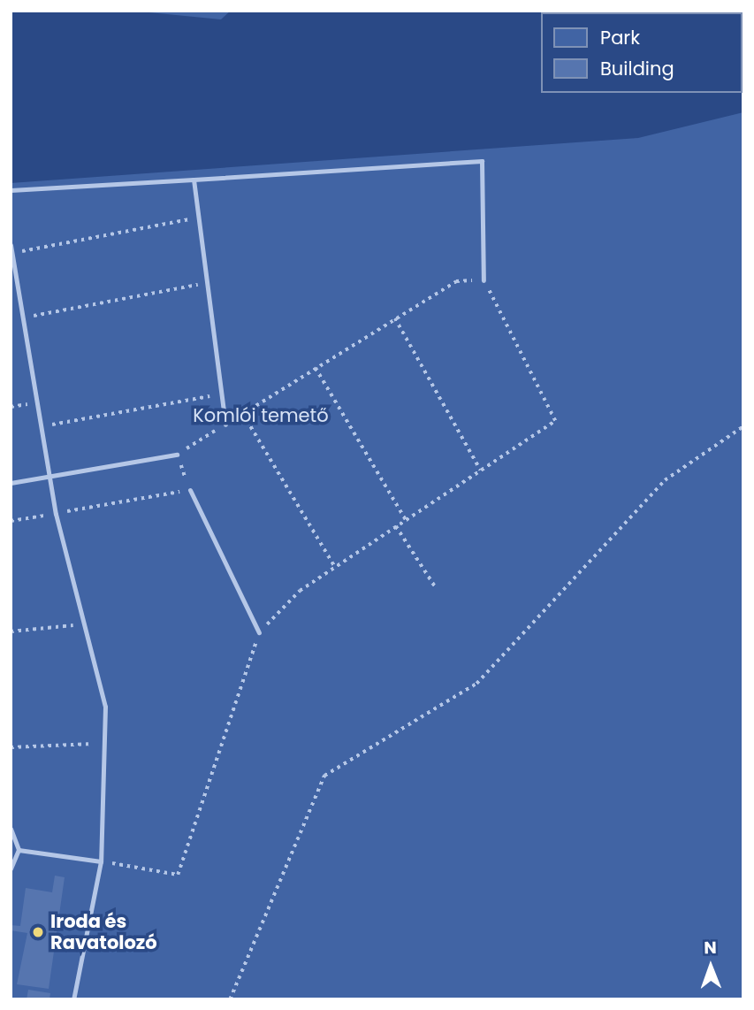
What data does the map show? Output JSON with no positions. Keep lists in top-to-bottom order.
{
  "parks": ["Komlói temető"],
  "places": ["Iroda és Ravatolozó"],
  "legend": ["Park", "Building"],
  "north": "top"
}
